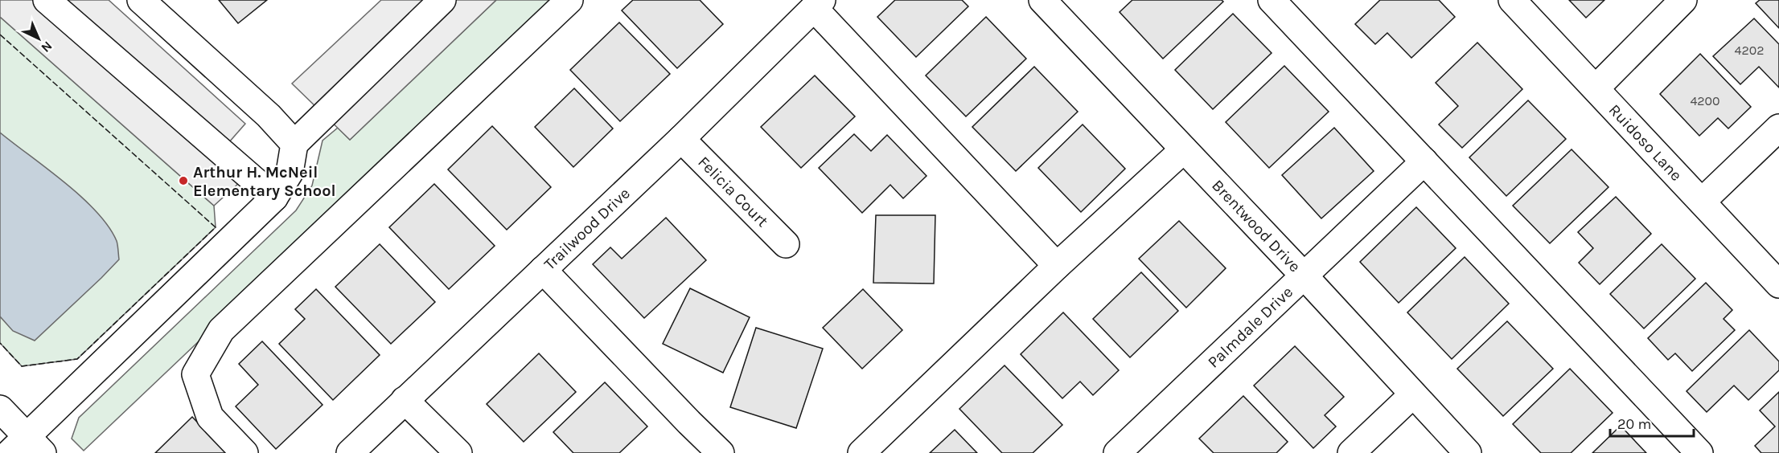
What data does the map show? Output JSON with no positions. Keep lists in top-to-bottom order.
{
  "streets": {
    "street": [
      "Ruidoso Lane",
      "Felicia Court",
      "Brentwood Drive",
      "Trailwood Drive",
      "Palmdale Drive"
    ]
  },
  "crossings": [
    ["Felicia Court", "Trailwood Drive"],
    ["Brentwood Drive", "Palmdale Drive"]
  ],
  "places": ["Arthur H. McNeil Elementary School"],
  "house_numbers": ["4202", "4200"],
  "scale_bar": "20 m",
  "north": "bottom right"
}
